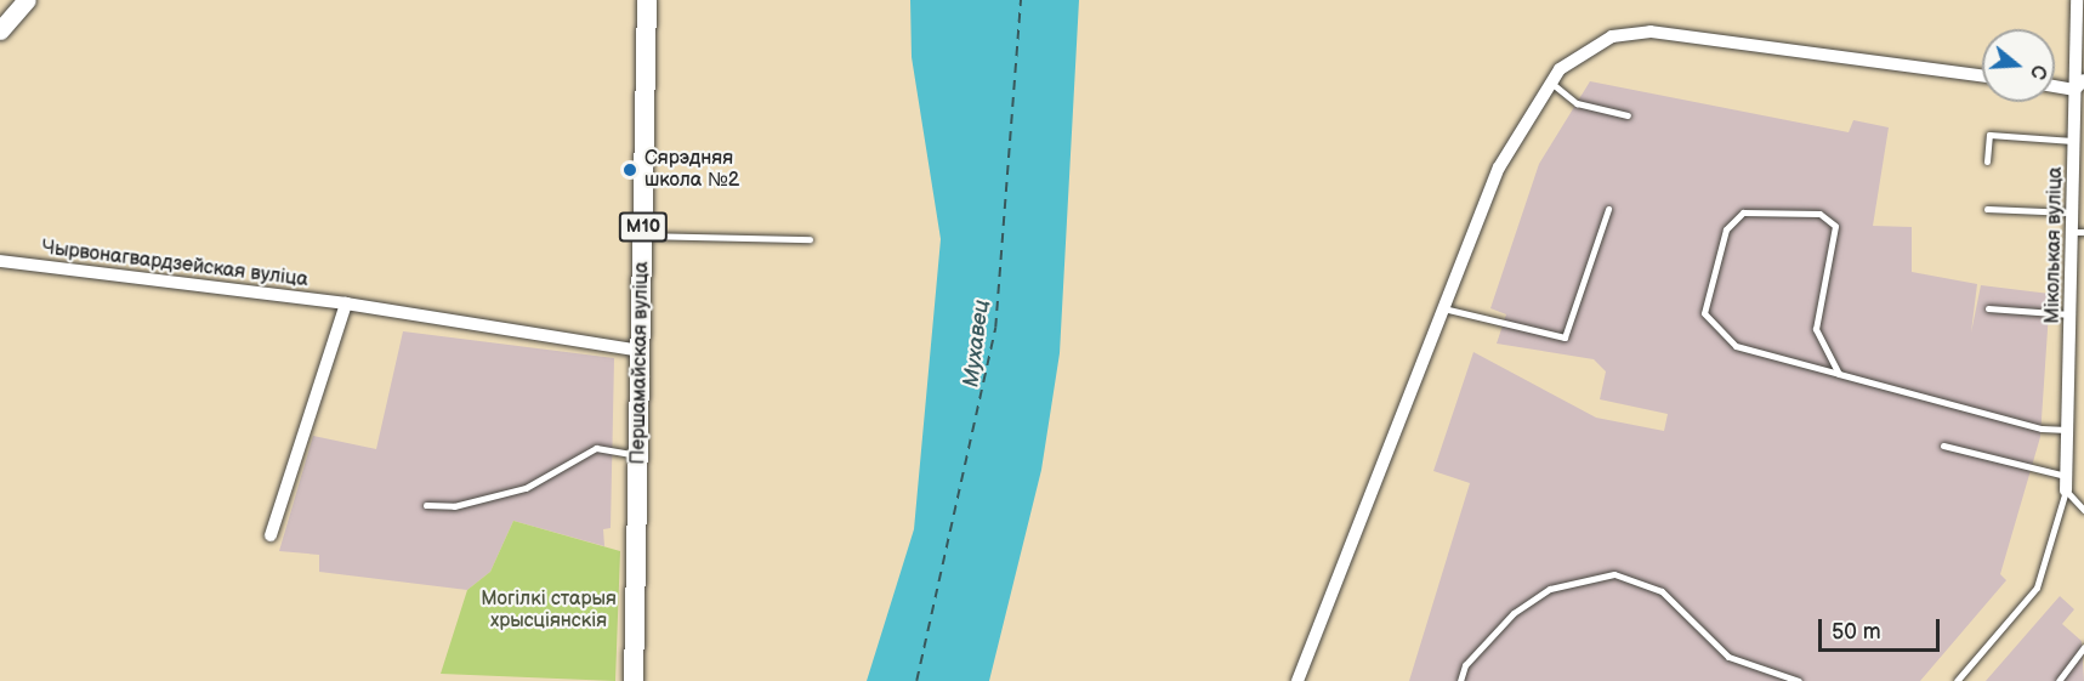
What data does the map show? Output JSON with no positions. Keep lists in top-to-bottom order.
{
  "streets": {
    "main road": ["М10", "Першамайская вуліца"],
    "street": ["Міколькая вуліца", "Чырвонагвардзейская вуліца"]
  },
  "crossings": [
    ["Чырвонагвардзейская вуліца", "Першамайская вуліца"]
  ],
  "water": ["Мухавец"],
  "parks": ["Могілкі старыя хрысціянскія"],
  "places": ["Сярэдняя школа №2"],
  "scale_bar": "50 m",
  "north": "right"
}
